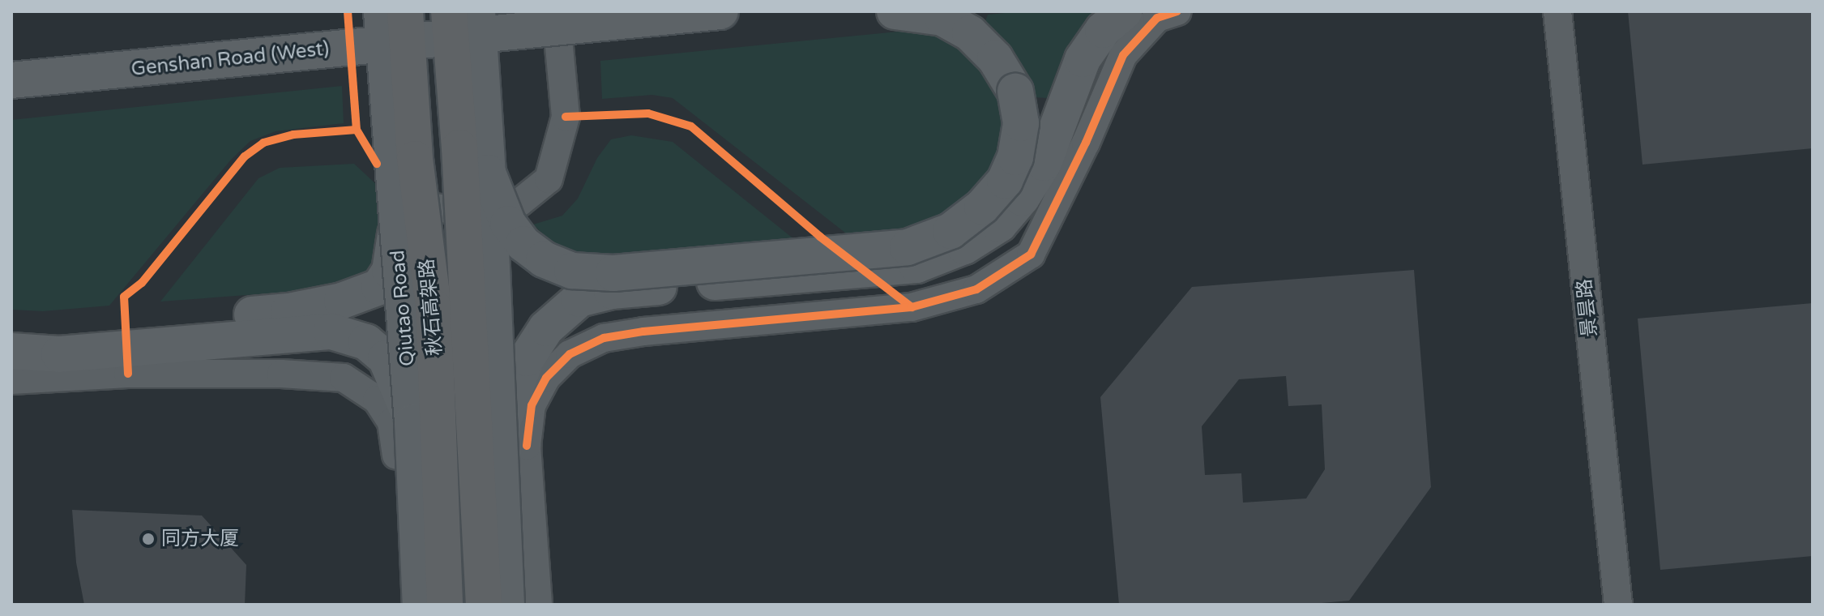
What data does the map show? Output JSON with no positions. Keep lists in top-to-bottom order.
{
  "streets": {
    "highway": ["秋石高架路"],
    "main road": ["Genshan Road (West)", "Qiutao Road"],
    "street": ["景昙路"]
  },
  "places": ["同方大厦"]
}
